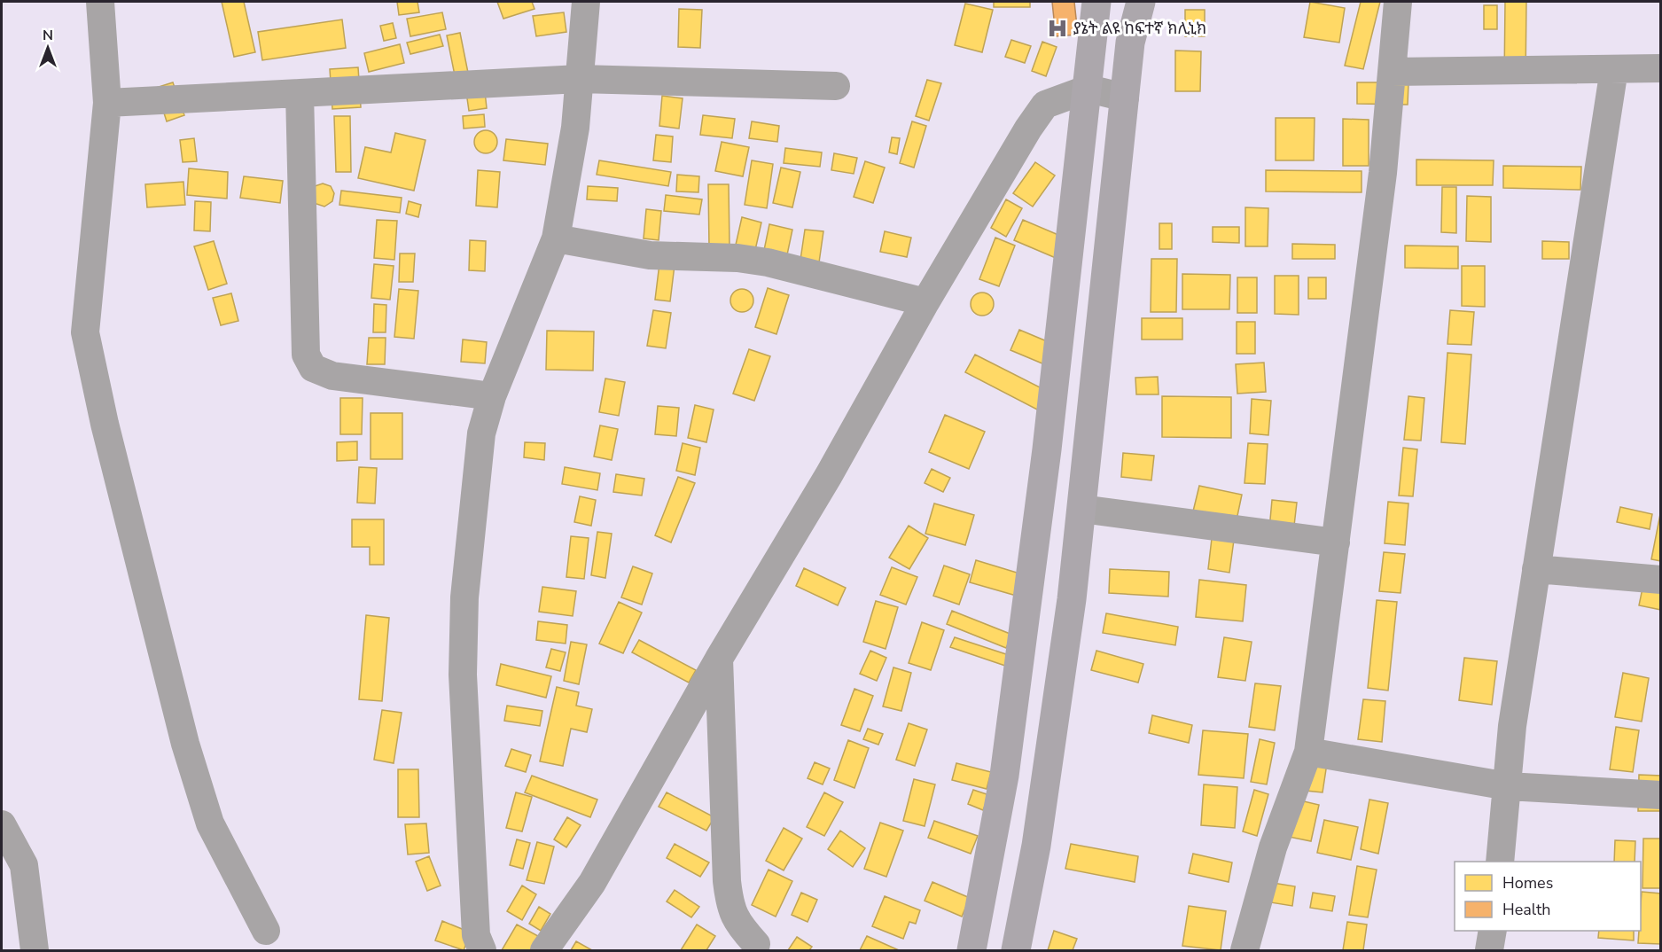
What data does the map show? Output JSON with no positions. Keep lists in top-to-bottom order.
{
  "places": {
    "hospital": ["ያኔት ልዩ ከፍተኛ ክሊኒክ"]
  },
  "legend": ["Homes", "Health"],
  "north": "top"
}
